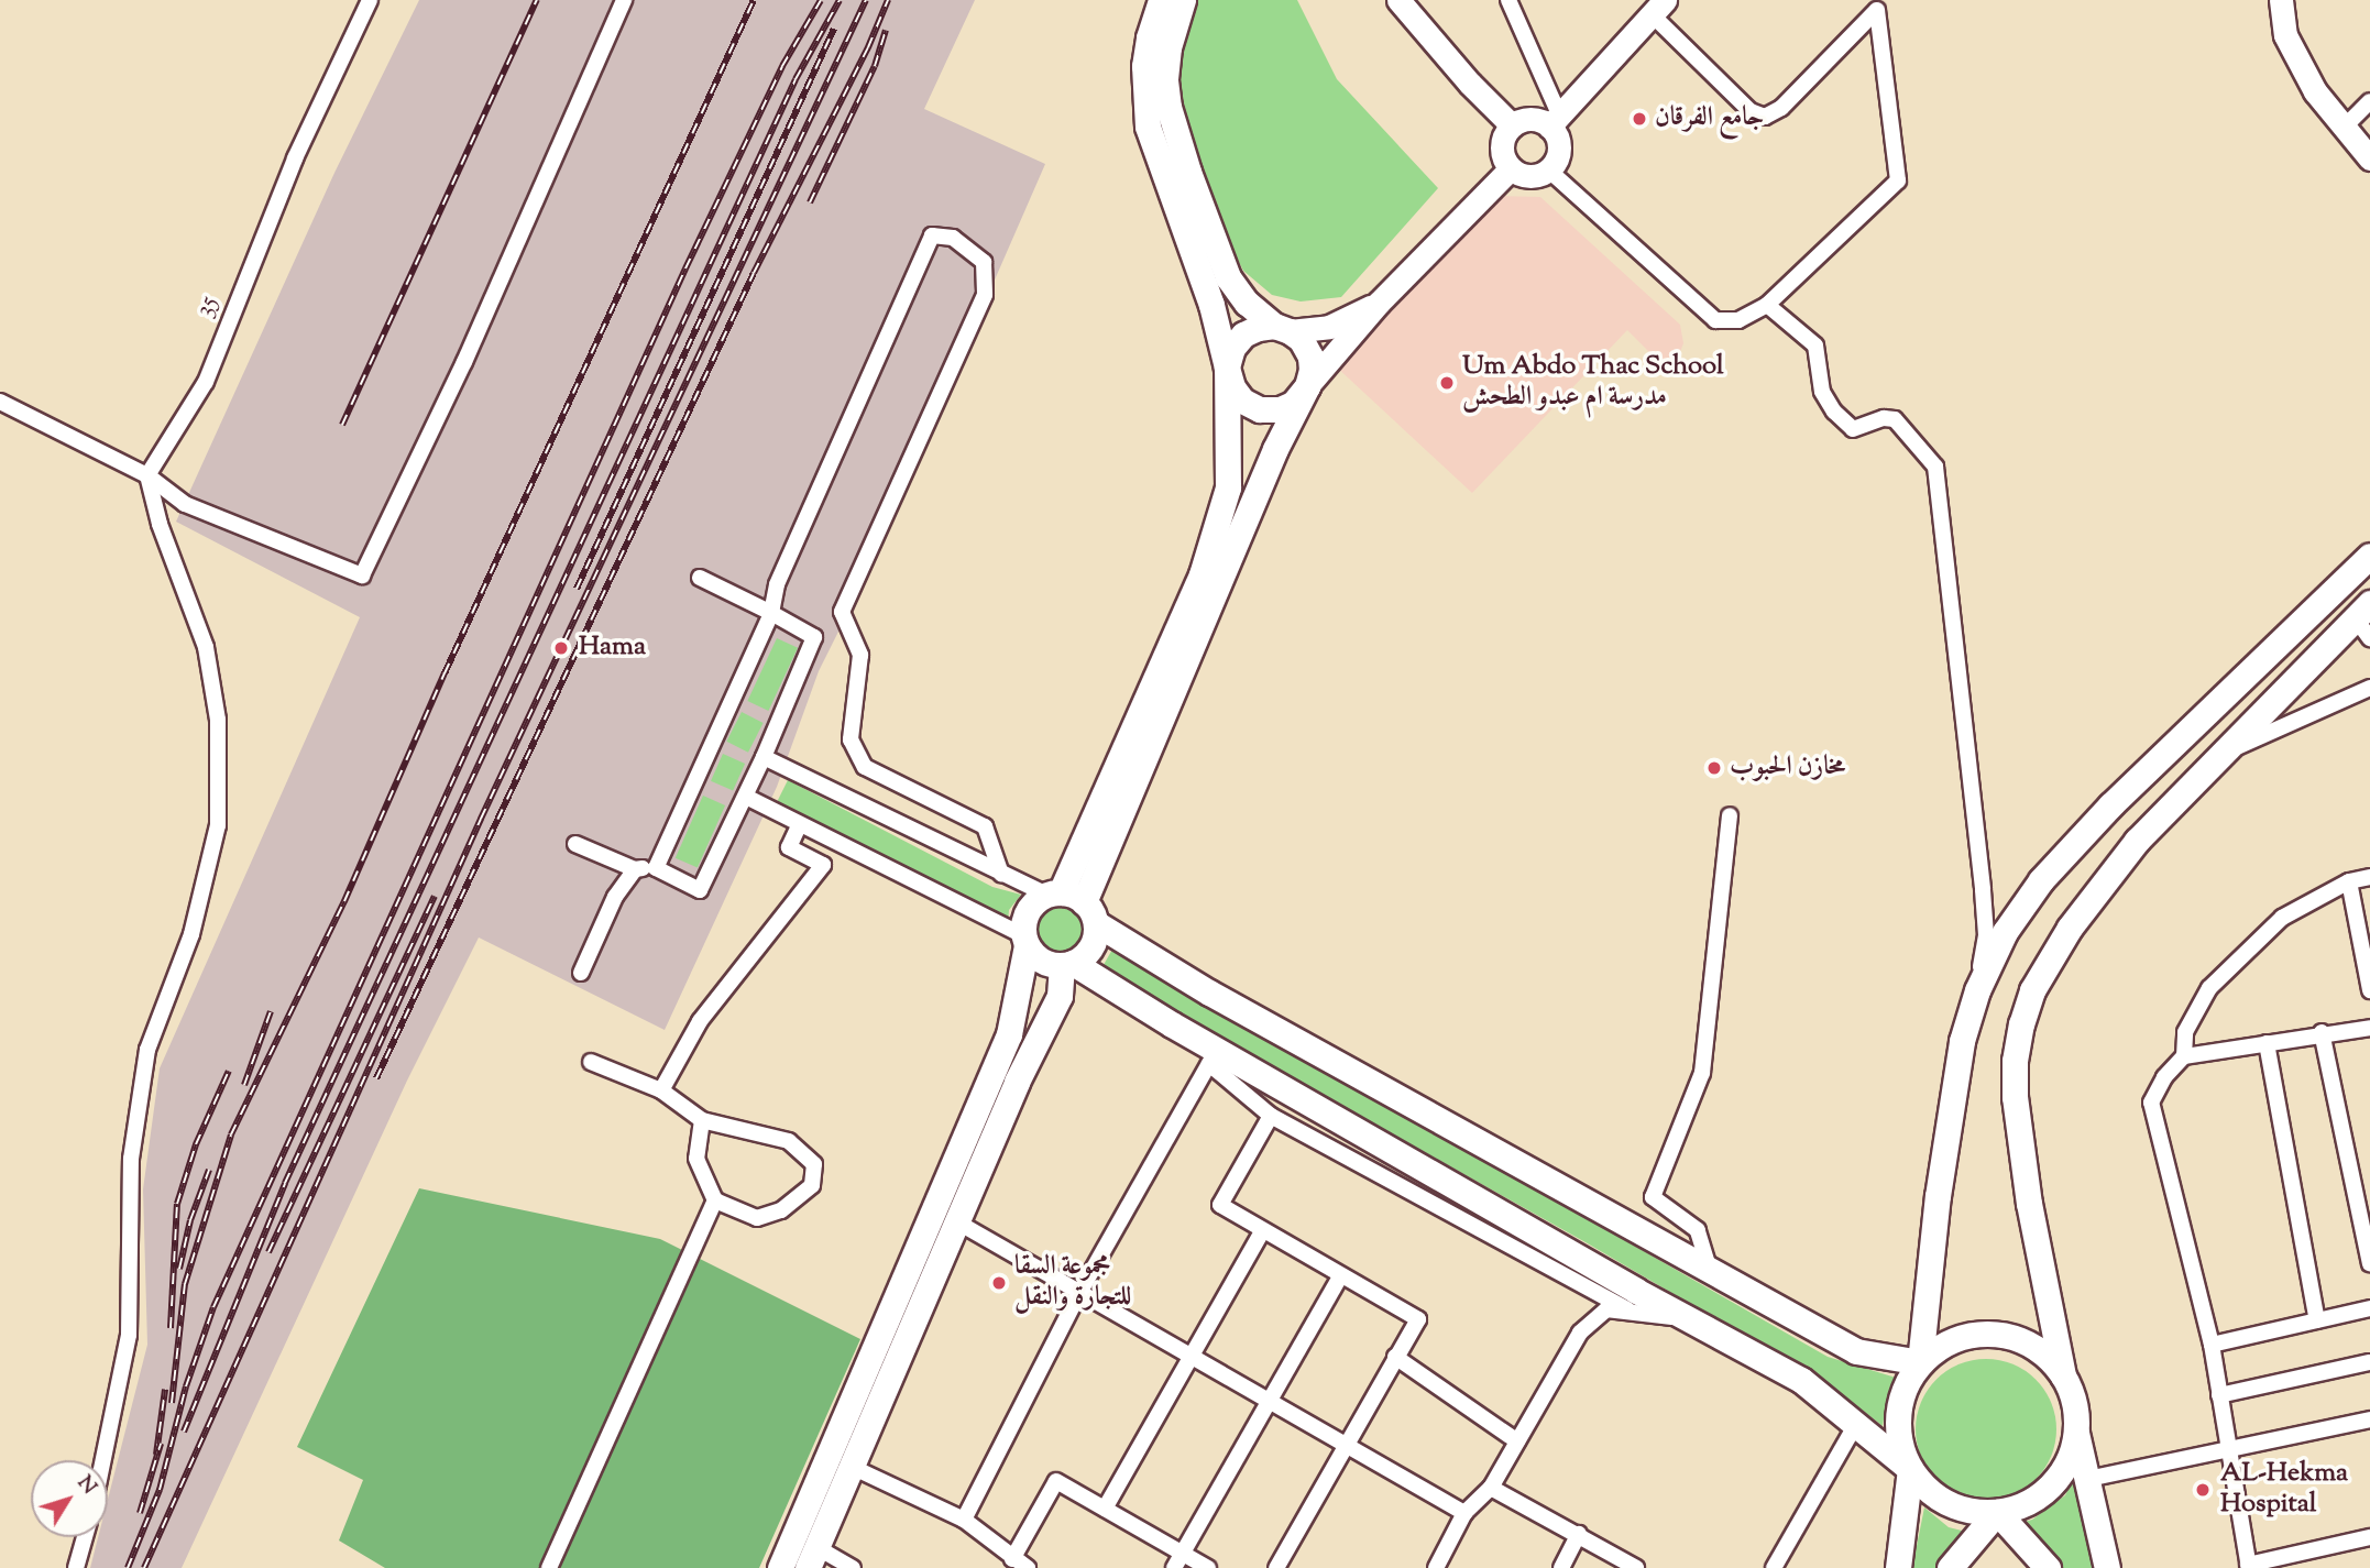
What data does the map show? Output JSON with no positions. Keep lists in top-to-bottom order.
{
  "streets": {
    "street": ["35"]
  },
  "places": [
    "جامع الفرقان",
    "Um Abdo Thac School مدرسة ام عبدو الطحش",
    "Hama",
    "مخازن الحبوب",
    "مجموعة السقا للتجارة والنقل",
    "AL-Hekma Hospital"
  ],
  "north": "top right"
}
